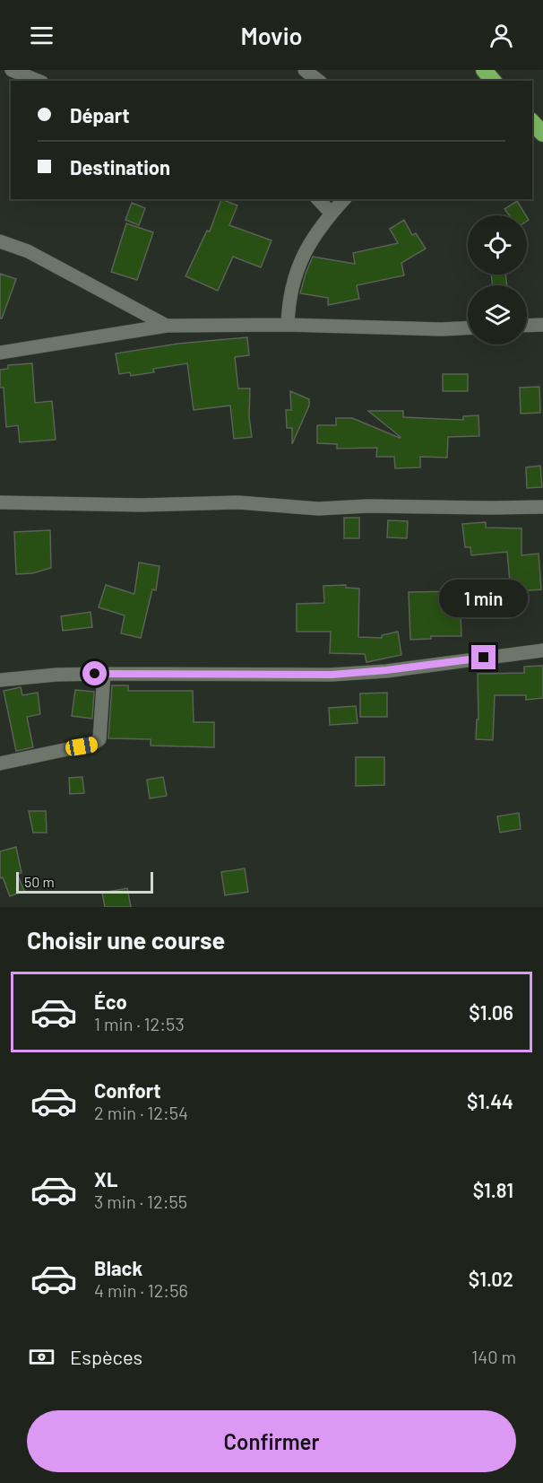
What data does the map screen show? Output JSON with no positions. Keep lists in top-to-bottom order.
{
  "scale_bar": "50 m",
  "page": {
    "header": "Movio",
    "banner": ["Départ", "Destination"],
    "bubble": "1 min",
    "scale": "50 m",
    "heading": "Choisir une course",
    "list": [
      {
        "name": "Éco",
        "note": "1 min · 12:53",
        "value": "$1.06"
      },
      {
        "name": "Confort",
        "note": "2 min · 12:54",
        "value": "$1.44"
      },
      {
        "name": "XL",
        "note": "3 min · 12:55",
        "value": "$1.81"
      },
      {
        "name": "Black",
        "note": "4 min · 12:56",
        "value": "$1.02"
      }
    ],
    "pay": ["Espèces", "140 m"],
    "buttons": "Confirmer"
  }
}
